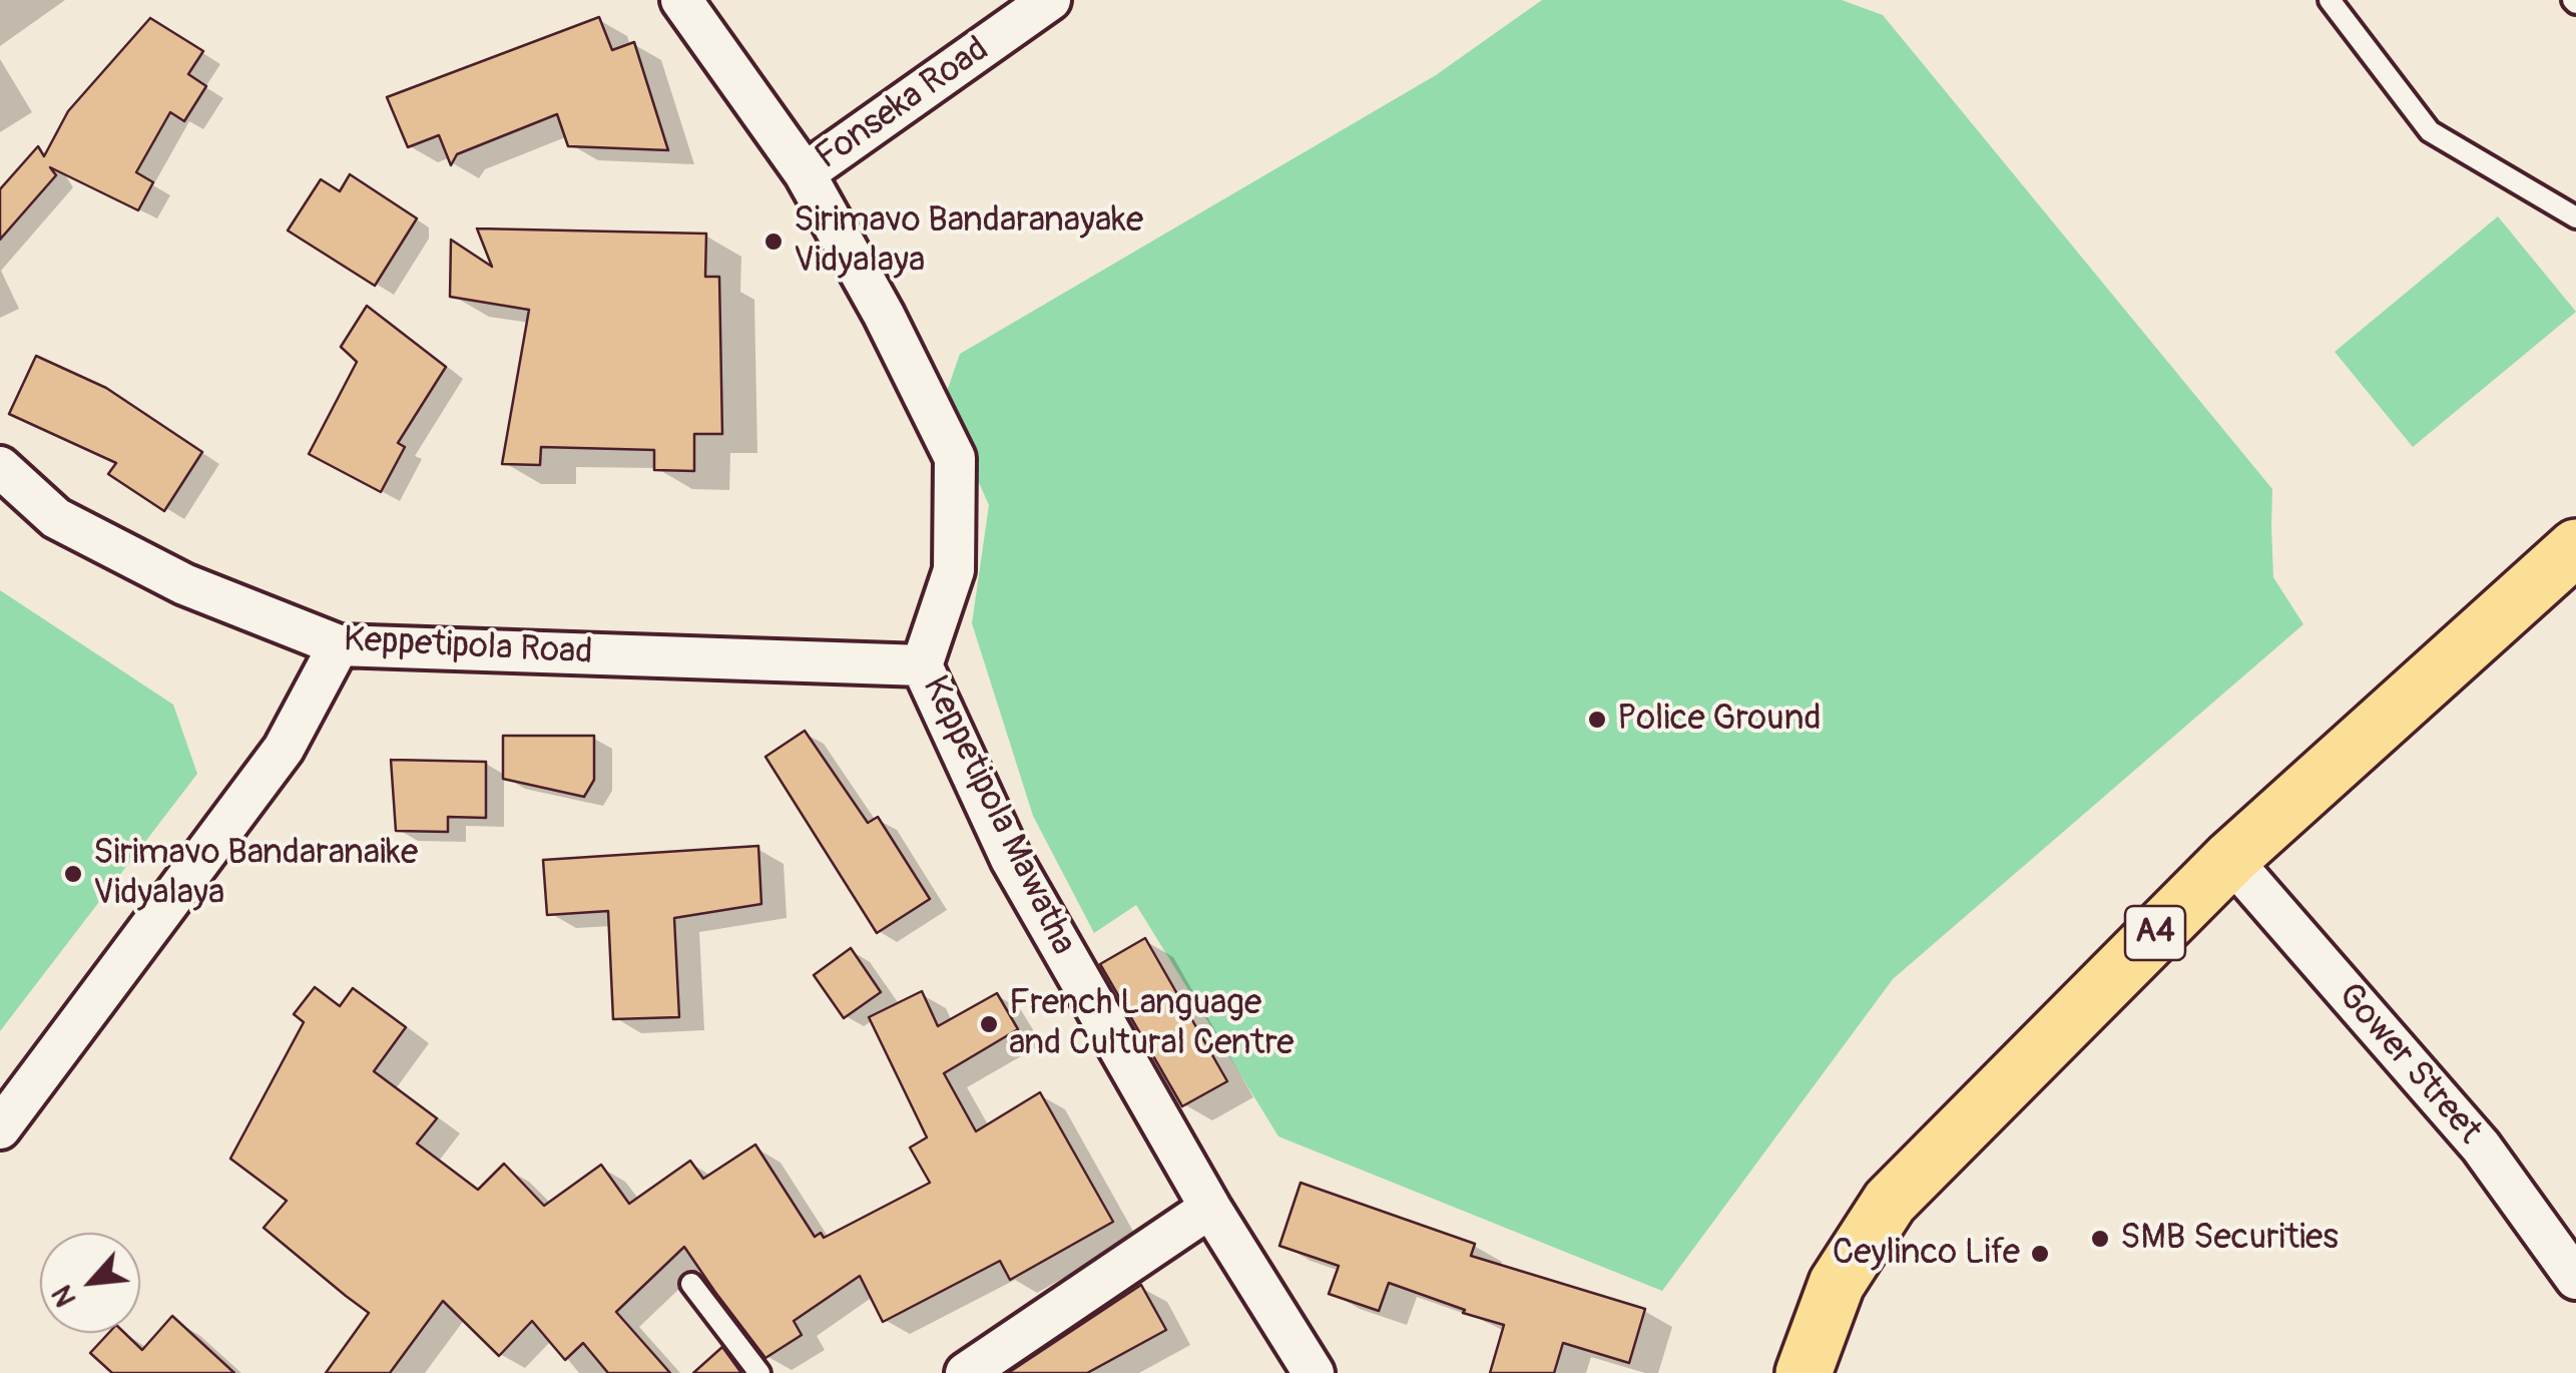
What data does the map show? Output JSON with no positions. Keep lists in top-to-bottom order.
{
  "streets": {
    "highway": ["A4"],
    "street": [
      "Fonseka Road",
      "Keppetipola Road",
      "Keppetipola Mawatha",
      "Gower Street"
    ]
  },
  "crossings": [
    ["Fonseka Road", "Keppetipola Mawatha"],
    ["Keppetipola Road", "Keppetipola Mawatha"],
    ["A4", "Gower Street"]
  ],
  "places": [
    "Sirimavo Bandaranayake Vidyalaya",
    "Police Ground",
    "Sirimavo Bandaranaike Vidyalaya",
    "French Language and Cultural Centre",
    "SMB Securities",
    "Ceylinco Life"
  ],
  "north": "bottom left"
}
